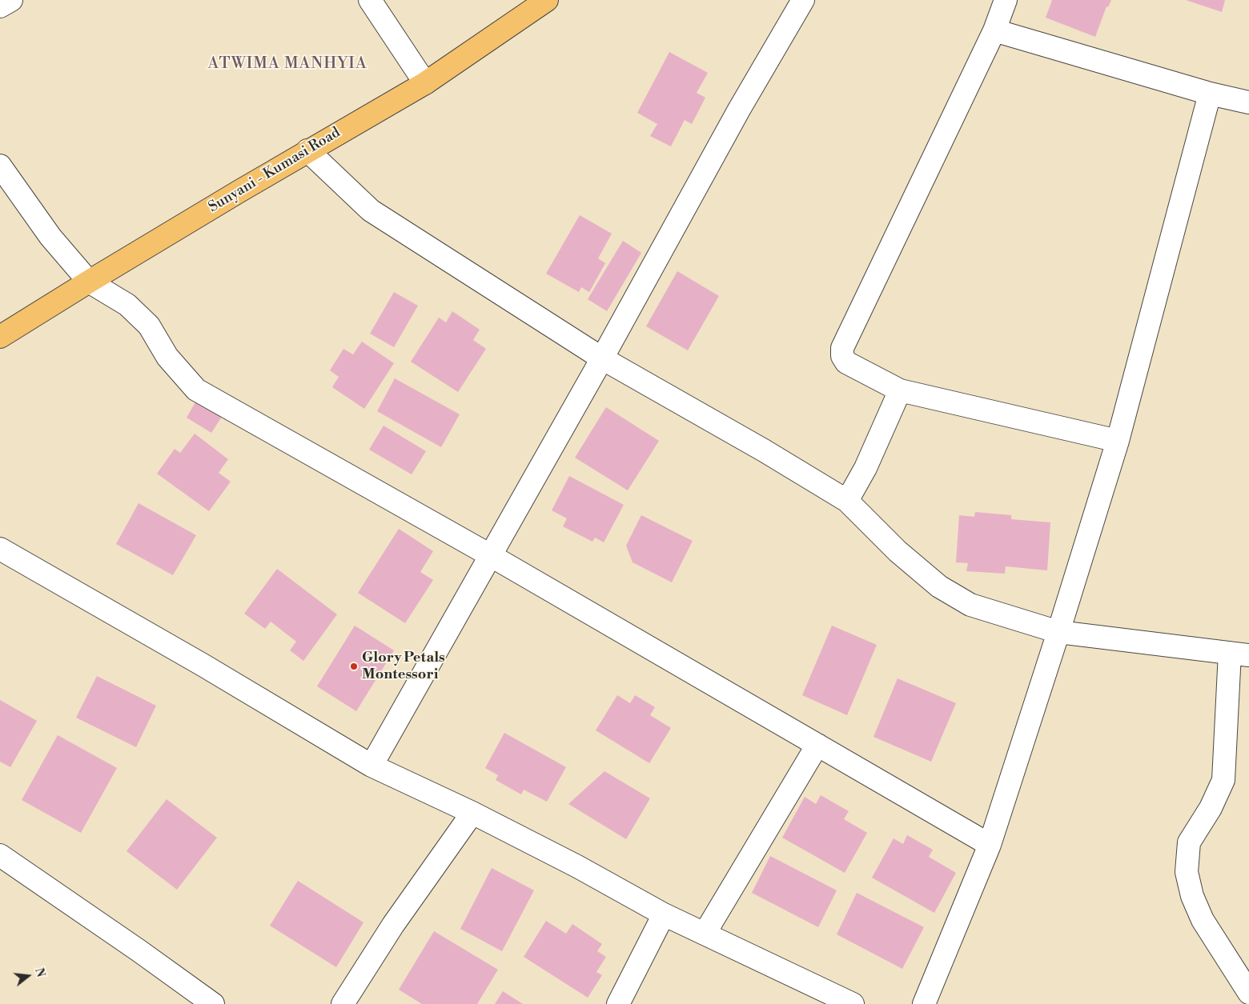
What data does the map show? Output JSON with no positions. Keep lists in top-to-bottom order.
{
  "streets": {
    "main road": ["Sunyani - Kumasi Road"]
  },
  "districts": ["ATWIMA MANHYIA"],
  "places": ["Glory Petals Montessori"],
  "north": "right"
}
